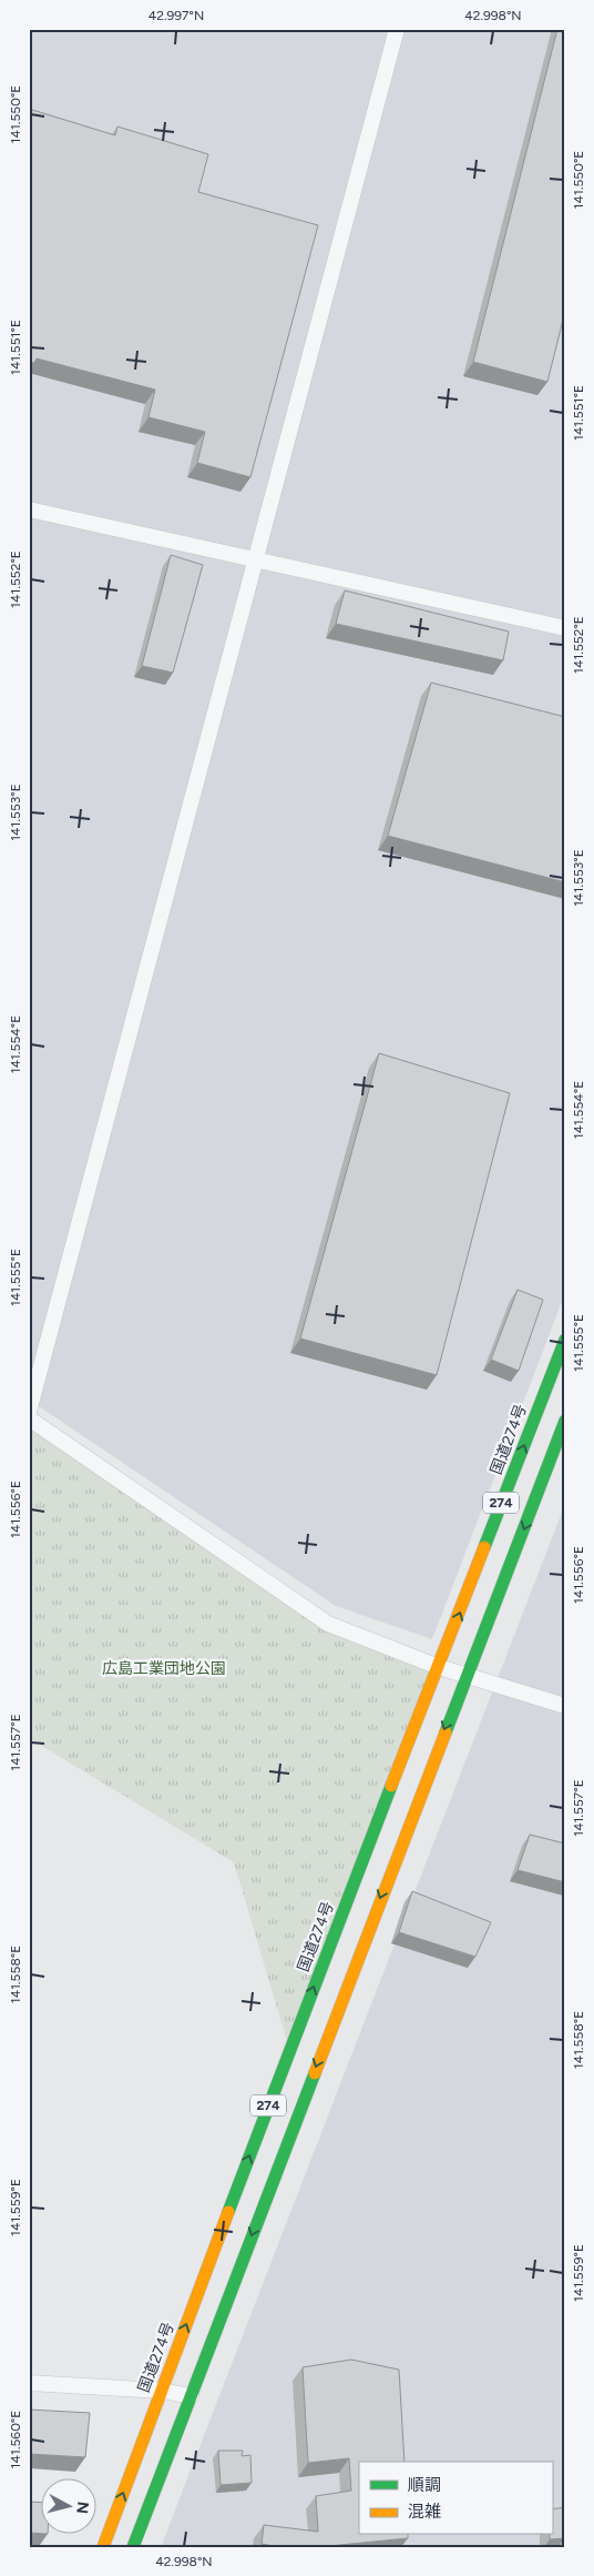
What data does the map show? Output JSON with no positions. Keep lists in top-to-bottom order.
{
  "streets": {
    "highway": ["国道274号", "274"]
  },
  "parks": ["広島工業団地公園"],
  "legend": ["順調", "混雑"],
  "north": "right",
  "coordinates": [
    "42.997°N",
    "42.998°N",
    "141.550°E",
    "141.551°E",
    "141.552°E",
    "141.553°E",
    "141.554°E",
    "141.555°E",
    "141.556°E",
    "141.557°E",
    "141.558°E",
    "141.559°E",
    "141.560°E"
  ]
}
